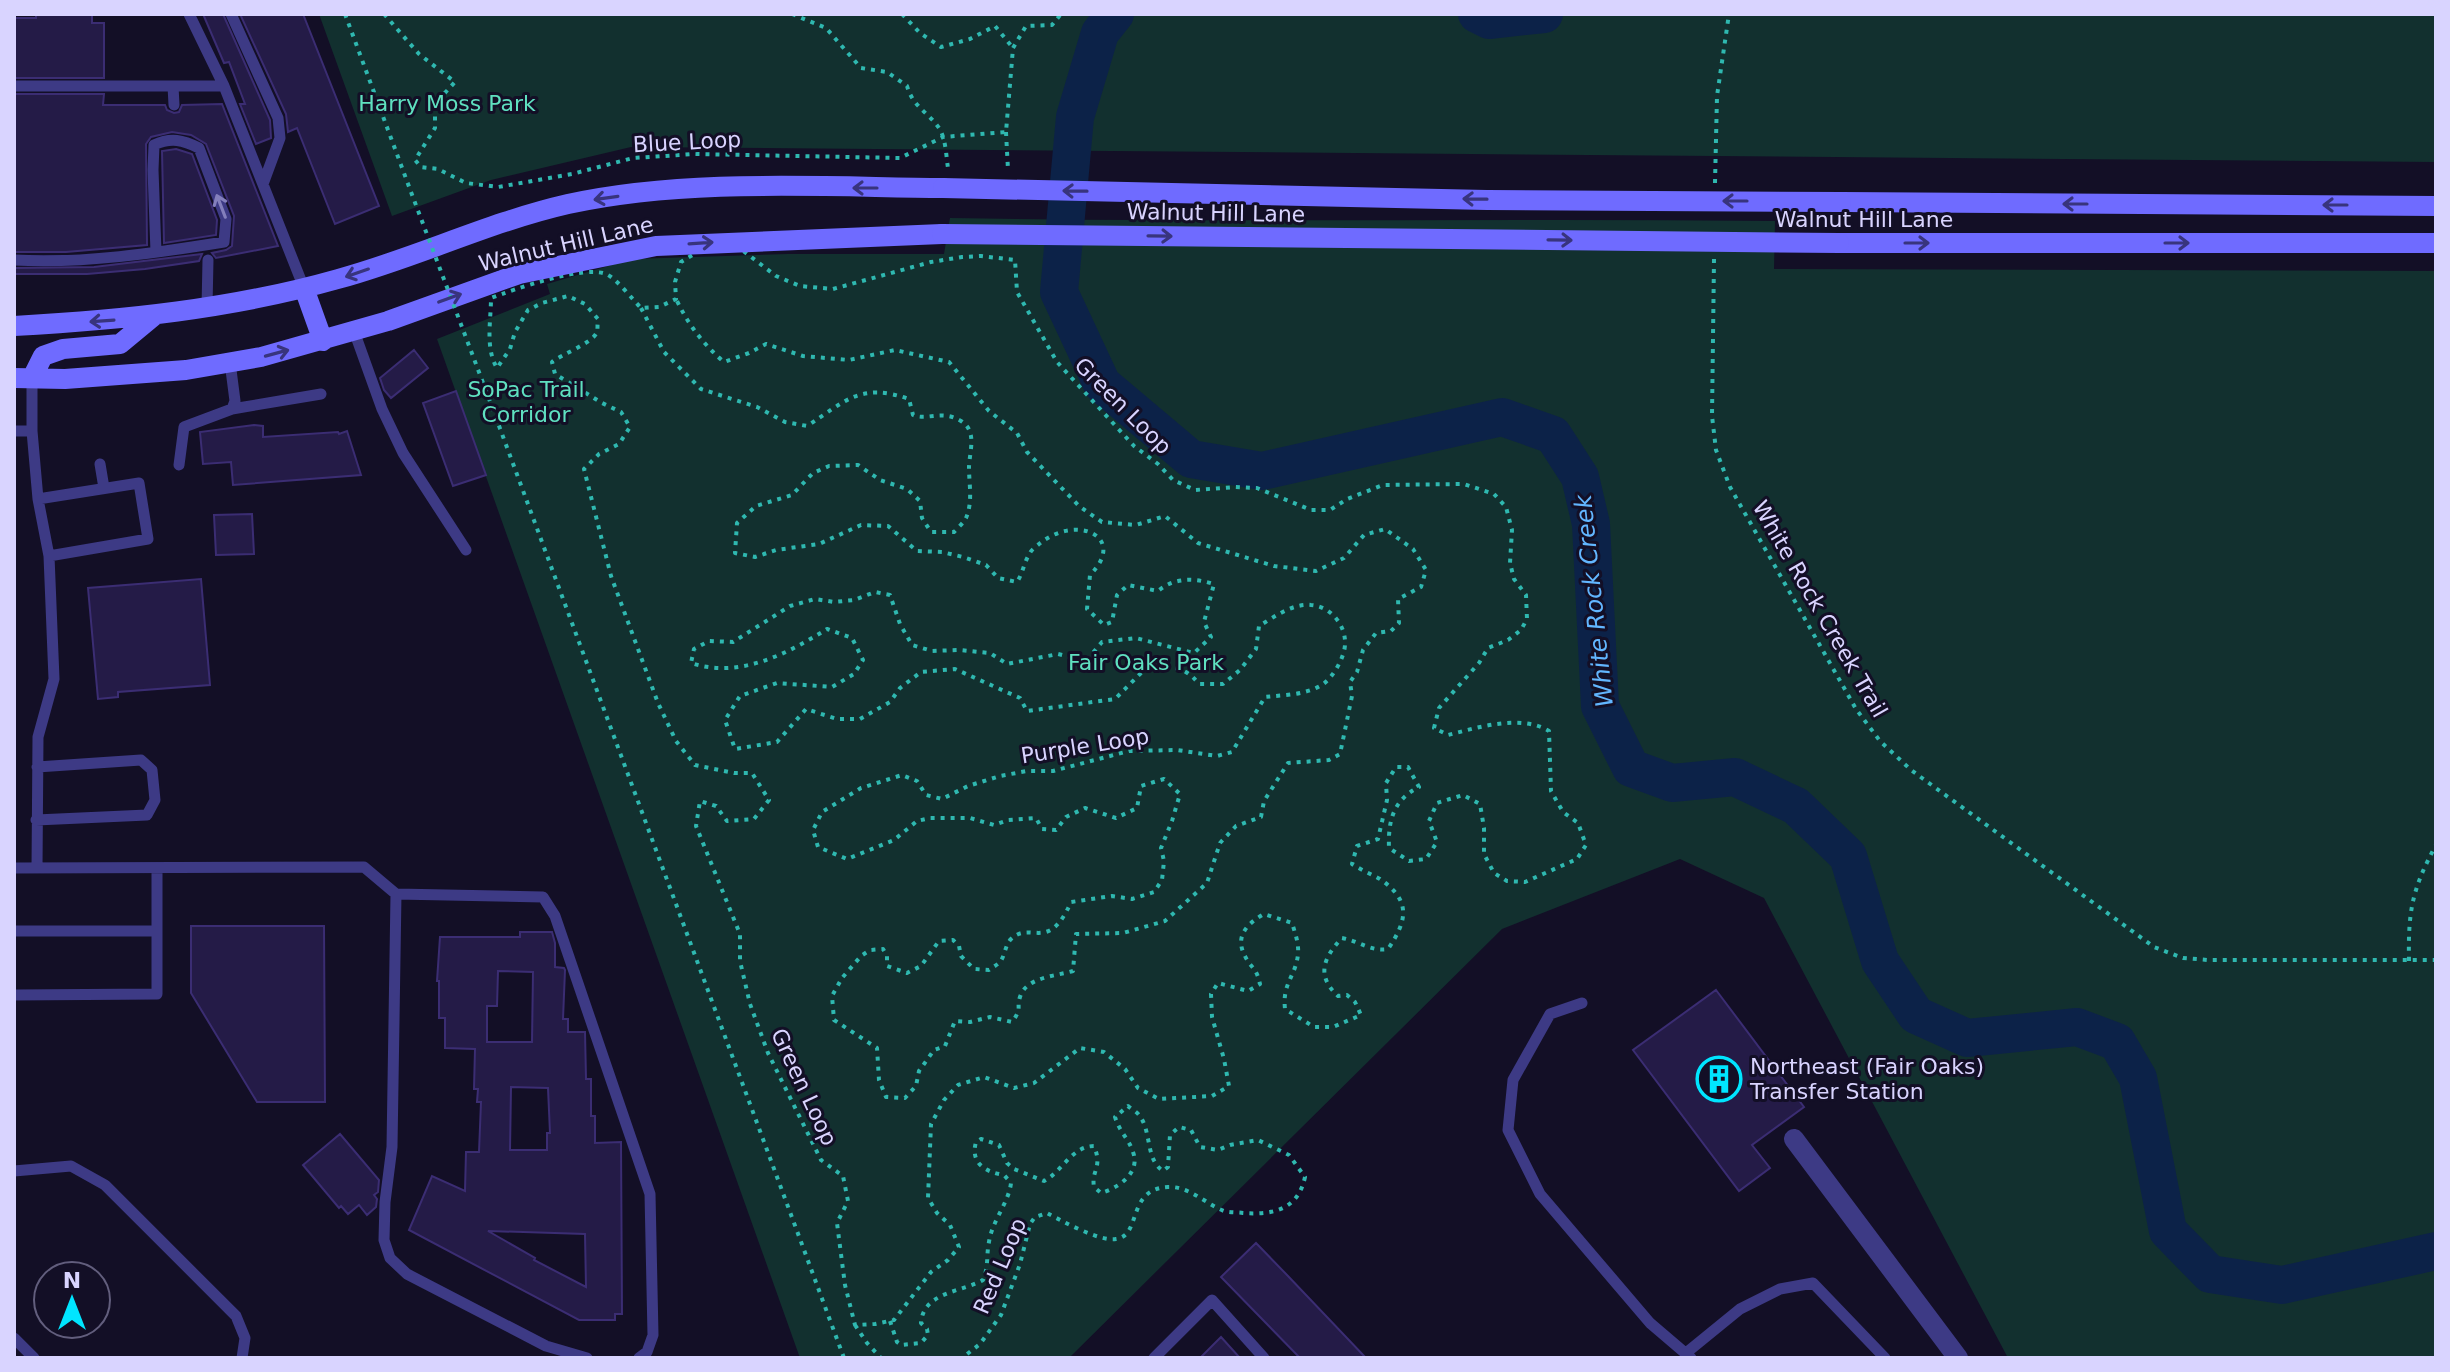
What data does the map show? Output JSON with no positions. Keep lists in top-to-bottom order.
{
  "streets": {
    "main road": ["Walnut Hill Lane"],
    "path": [
      "Blue Loop",
      "Green Loop",
      "White Rock Creek Trail",
      "Purple Loop",
      "Red Loop"
    ]
  },
  "crossings": [
    ["Green Loop", "Purple Loop"],
    ["Green Loop", "Red Loop"]
  ],
  "water": ["White Rock Creek"],
  "parks": ["Harry Moss Park", "SoPac Trail Corridor", "Fair Oaks Park"],
  "places": {
    "building": ["Northeast (Fair Oaks) Transfer Station"]
  },
  "north": "top"
}
